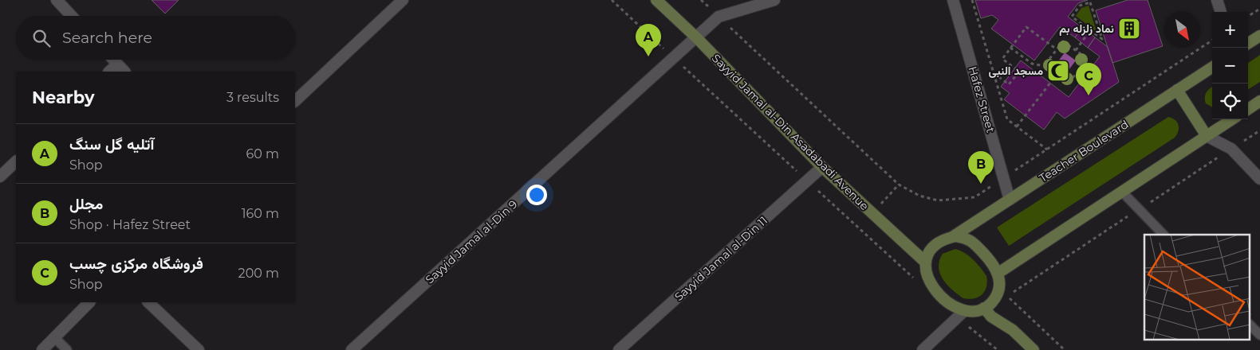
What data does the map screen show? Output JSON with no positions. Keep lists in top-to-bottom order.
{
  "streets": {
    "main road": ["Sayyid Jamal al-Din Asadabadi Avenue", "Teacher Boulevard"],
    "street": ["Hafez Street", "Sayyid Jamal al-Din 9", "Sayyid Jamal al-Din 11"]
  },
  "crossings": [
    ["Hafez Street", "Teacher Boulevard"],
    ["Sayyid Jamal al-Din Asadabadi Avenue", "Teacher Boulevard"],
    ["Sayyid Jamal al-Din Asadabadi Avenue", "Sayyid Jamal al-Din 9"],
    ["Sayyid Jamal al-Din Asadabadi Avenue", "Sayyid Jamal al-Din 11"]
  ],
  "places": {
    "building": ["نماد زلزله بم"],
    "mosque": ["مسجد النبی"]
  },
  "north": "bottom right",
  "page": {
    "map_buttons": ["+", "−"],
    "search": "Search here",
    "pins": ["A", "C", "B"],
    "heading": ["Nearby", "3 results"],
    "list": [
      {
        "mark": "A",
        "name": "آتلیه گل سنگ",
        "note": "Shop",
        "value": "60 m"
      },
      {
        "mark": "B",
        "name": "مجلل",
        "note": "Shop · Hafez Street",
        "value": "160 m"
      },
      {
        "mark": "C",
        "name": "فروشگاه مرکزی چسب",
        "note": "Shop",
        "value": "200 m"
      }
    ]
  }
}
